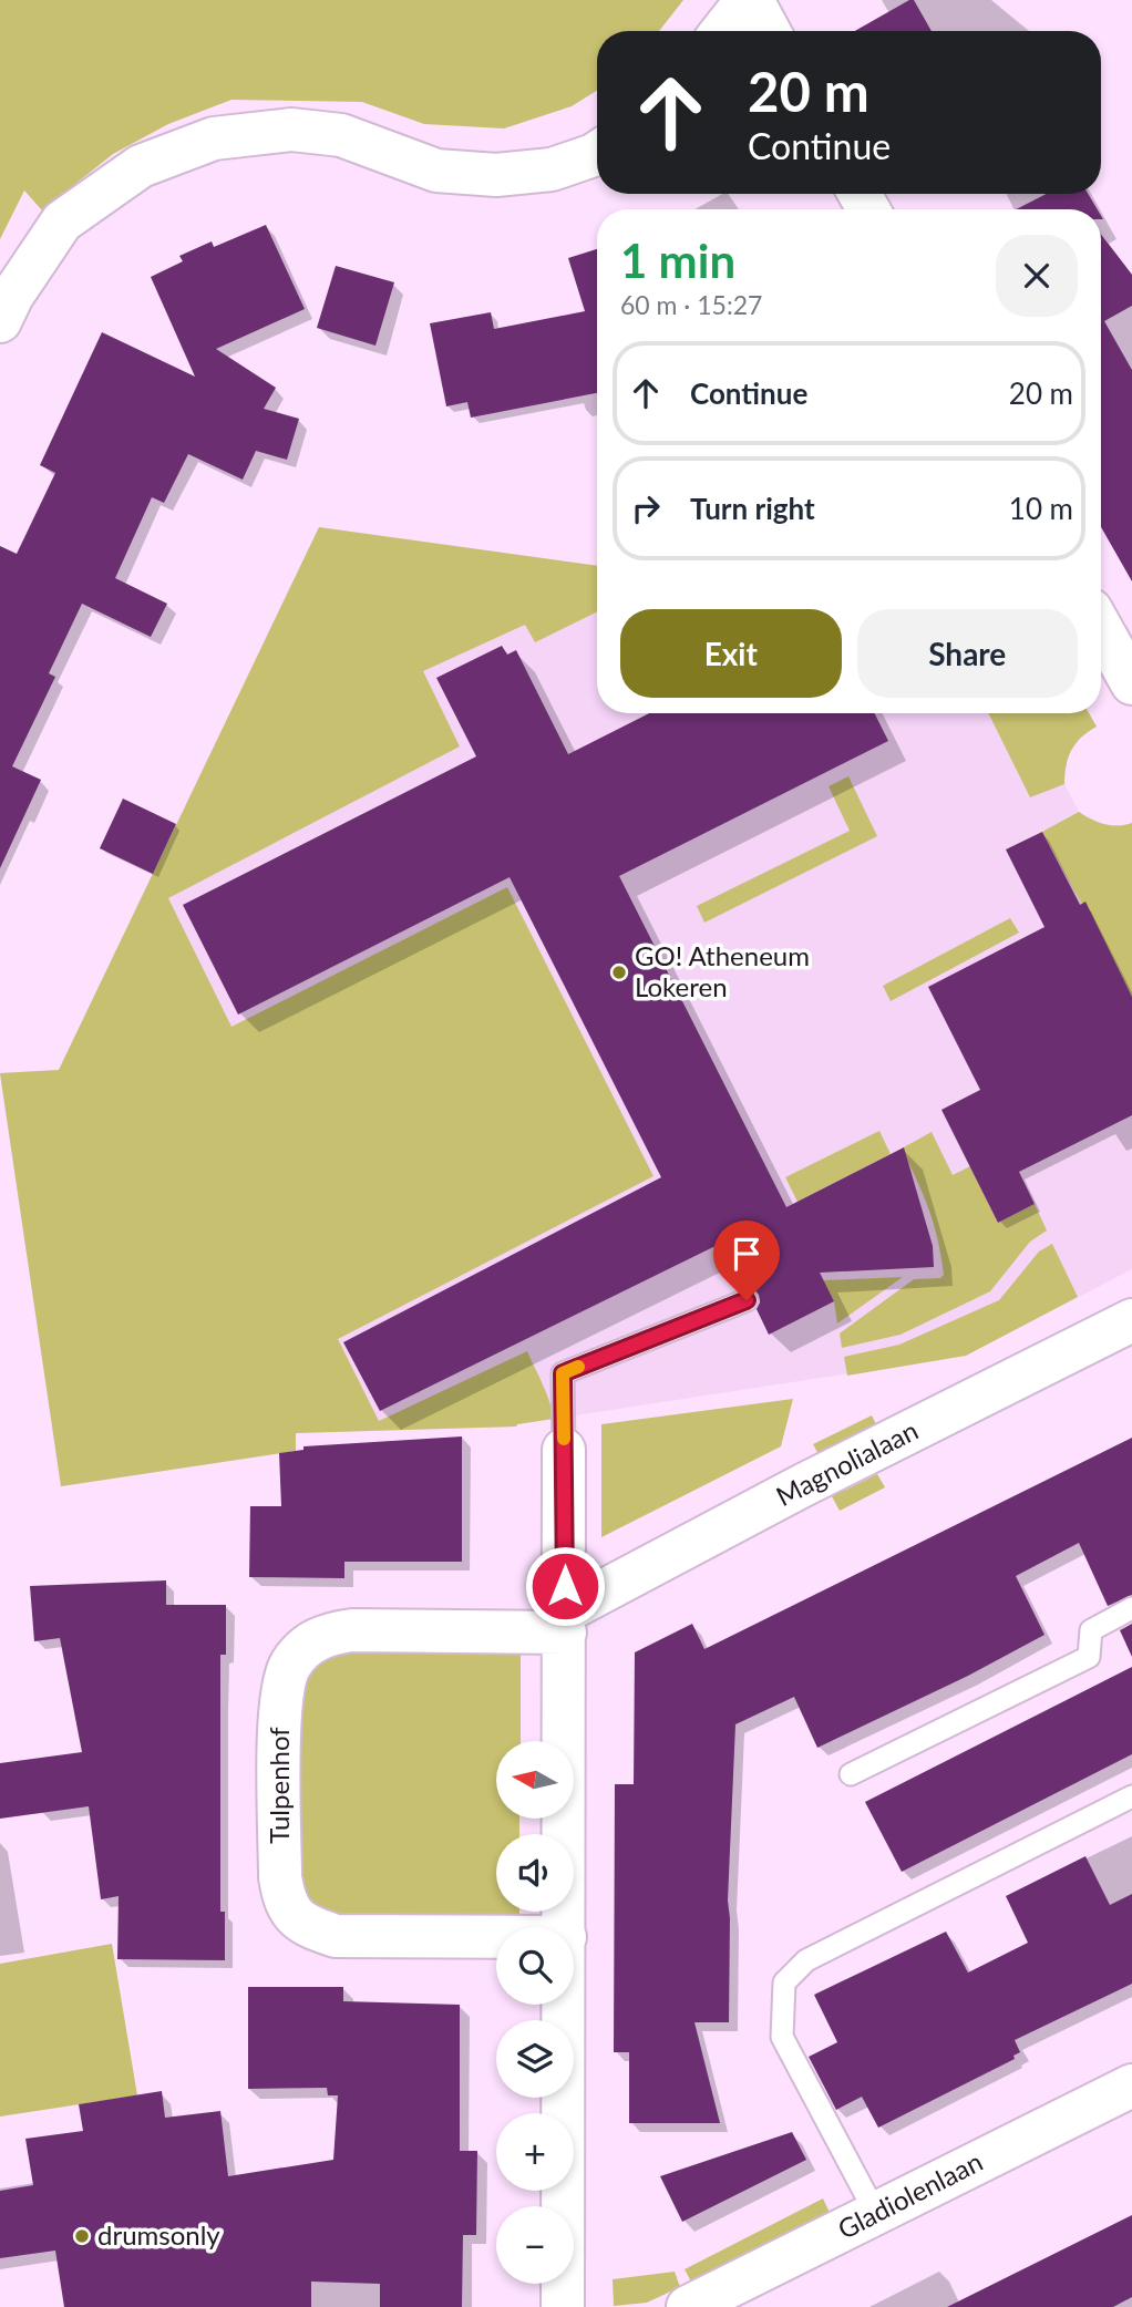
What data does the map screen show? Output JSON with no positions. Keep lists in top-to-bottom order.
{
  "streets": {
    "street": ["Magnolialaan", "Tulpenhof", "Gladiolenlaan"]
  },
  "crossings": [
    ["Magnolialaan", "Tulpenhof"]
  ],
  "places": ["GO! Atheneum Lokeren", "drumsonly"],
  "north": "left",
  "page": {
    "turn": ["20 m", "Continue"],
    "heading": ["1 min", "60 m · 15:27"],
    "list": [
      {
        "name": "Continue",
        "value": "20 m"
      },
      {
        "name": "Turn right",
        "value": "10 m"
      }
    ],
    "buttons": ["Exit", "Share"],
    "map_buttons": ["+", "−"]
  }
}
